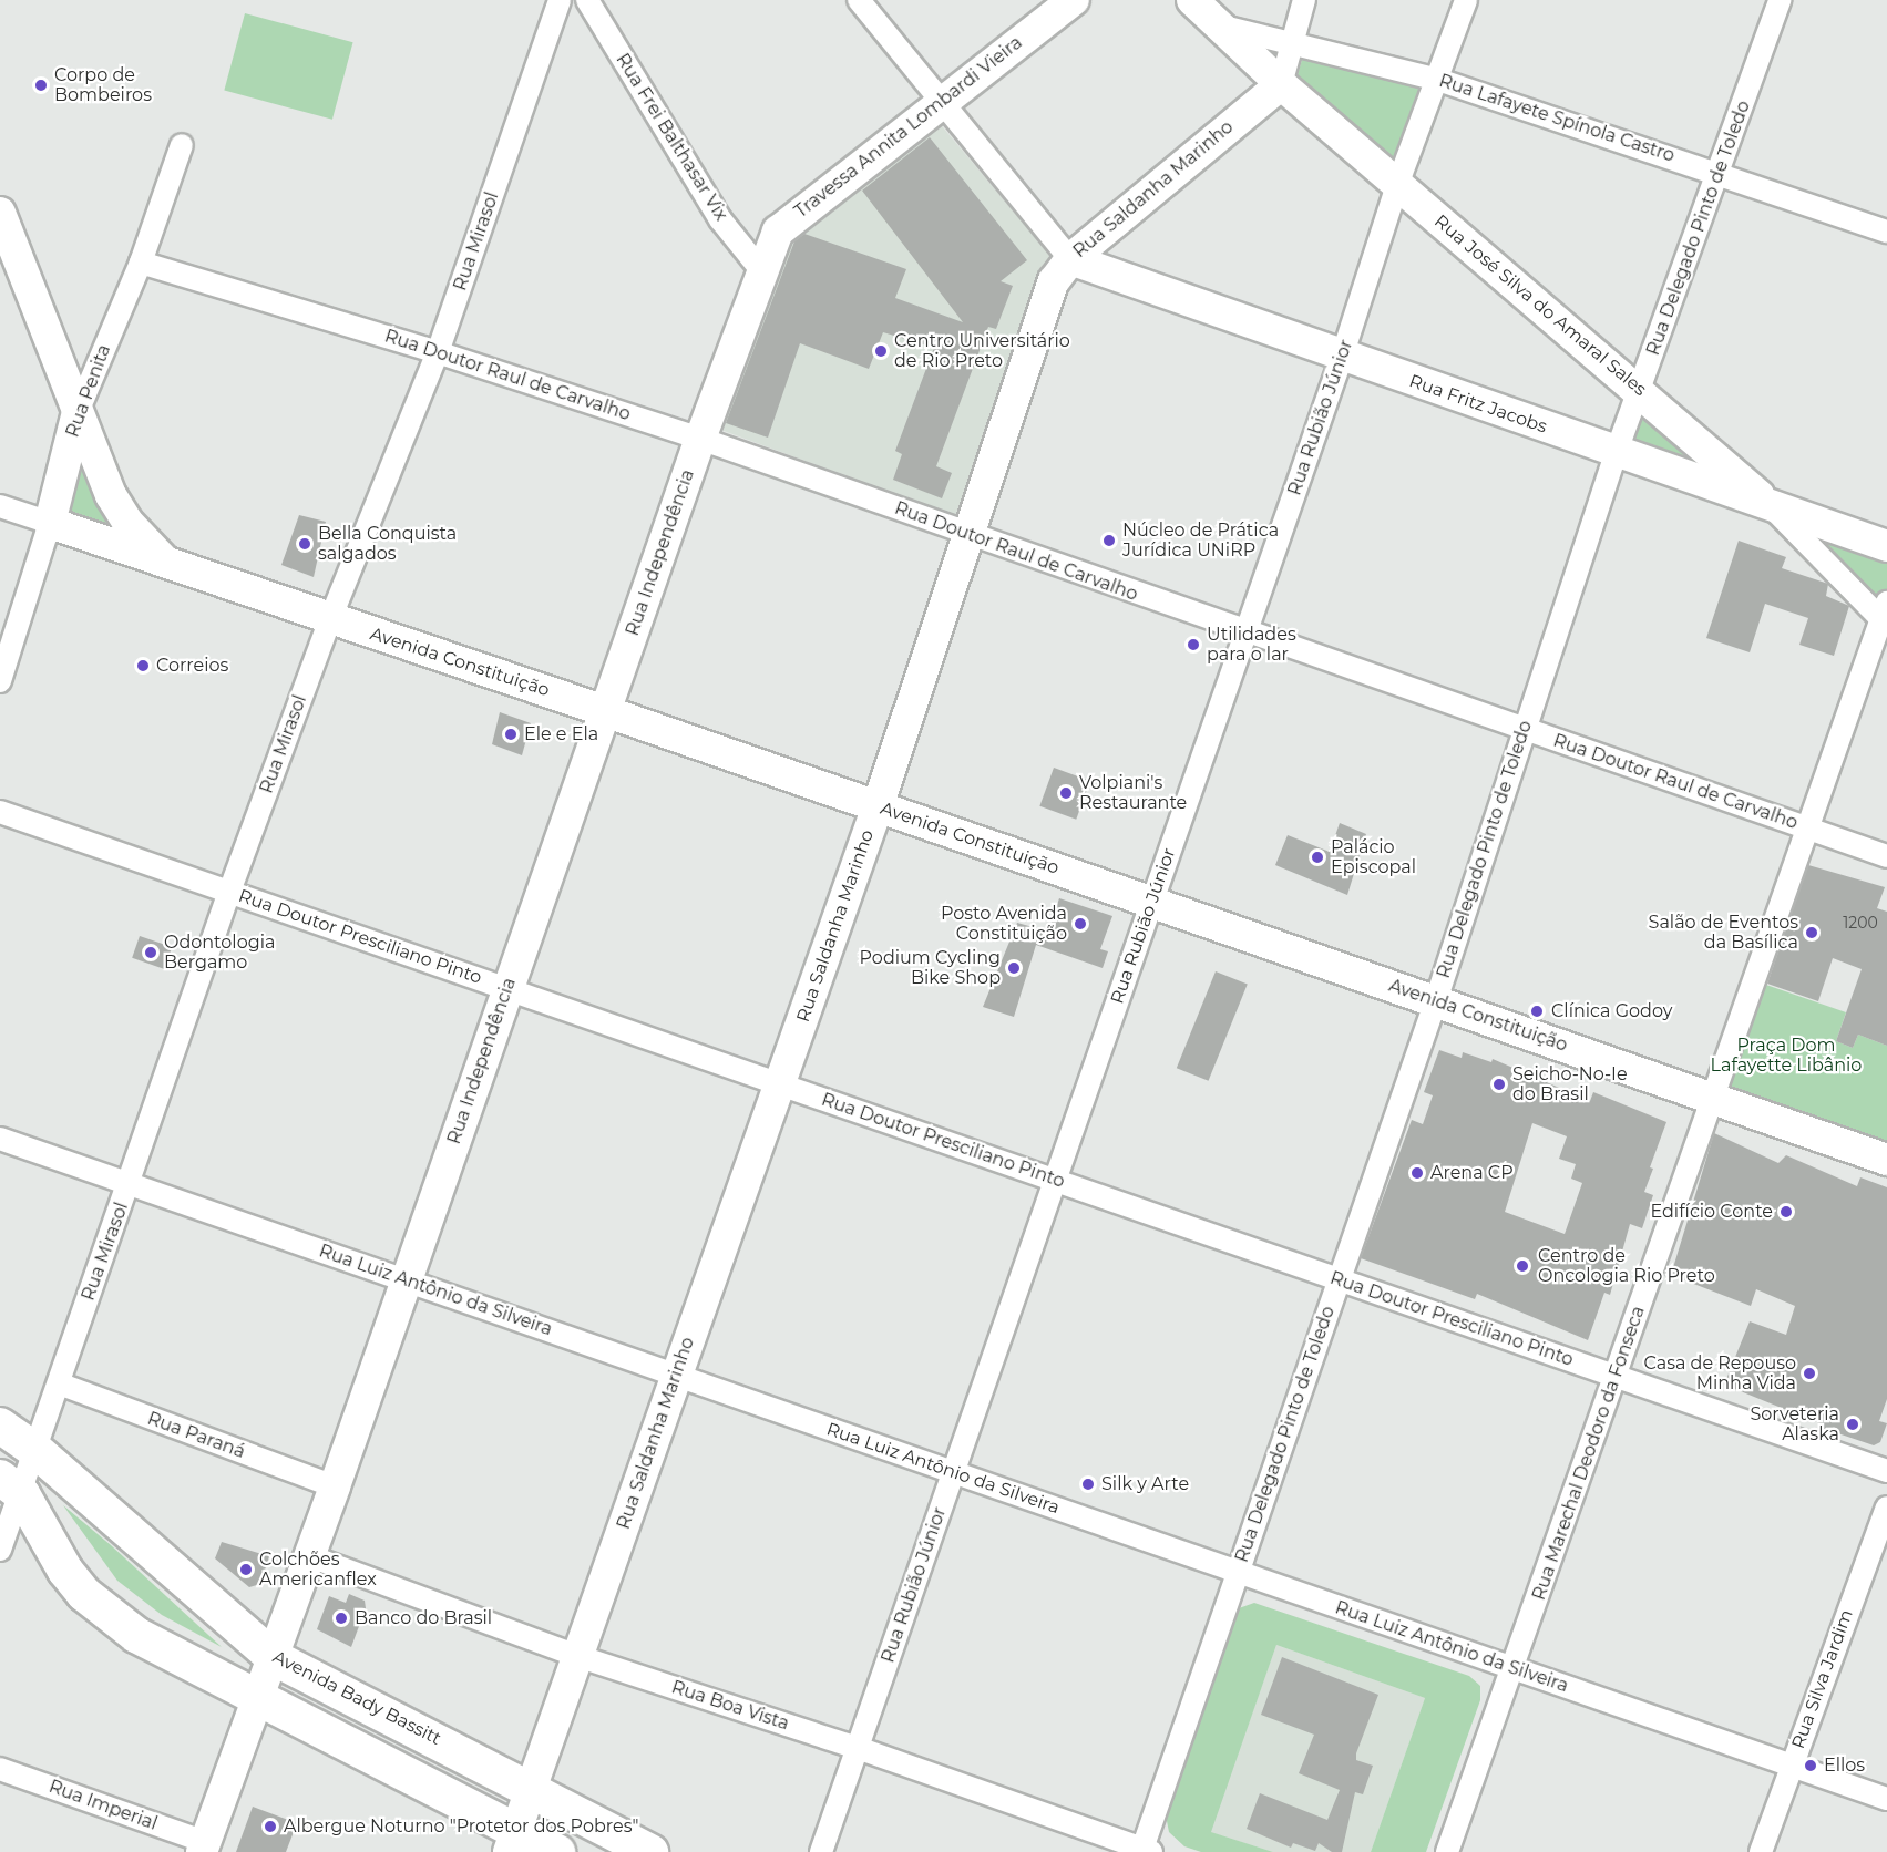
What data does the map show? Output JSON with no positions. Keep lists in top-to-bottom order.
{
  "streets": {
    "main road": ["Avenida Bady Bassitt"],
    "street": [
      "Rua Lafayete Spínola Castro",
      "Travessa Annita Lombardi Vieira",
      "Rua Frei Balthasar Vix",
      "Rua Saldanha Marinho",
      "Rua Delegado Pinto de Toledo",
      "Rua Mirasol",
      "Rua José Silva do Amaral Sales",
      "Rua Doutor Raul de Carvalho",
      "Rua Penita",
      "Rua Fritz Jacobs",
      "Rua Rubião Júnior",
      "Rua Independência",
      "Avenida Constituição",
      "Rua Doutor Presciliano Pinto",
      "Rua Luiz Antônio da Silveira",
      "Rua Paraná",
      "Rua Marechal Deodoro da Fonseca",
      "Rua Silva Jardim",
      "Rua Boa Vista",
      "Rua Imperial"
    ]
  },
  "crossings": [
    ["Rua Lafayete Spínola Castro", "Rua Delegado Pinto de Toledo"],
    ["Rua Lafayete Spínola Castro", "Rua José Silva do Amaral Sales"],
    ["Rua Lafayete Spínola Castro", "Rua Rubião Júnior"],
    ["Travessa Annita Lombardi Vieira", "Rua Frei Balthasar Vix"],
    ["Travessa Annita Lombardi Vieira", "Rua Independência"],
    ["Rua Frei Balthasar Vix", "Rua Independência"],
    ["Rua Saldanha Marinho", "Rua José Silva do Amaral Sales"],
    ["Rua Saldanha Marinho", "Rua Doutor Raul de Carvalho"],
    ["Rua Saldanha Marinho", "Rua Fritz Jacobs"],
    ["Rua Saldanha Marinho", "Avenida Constituição"],
    ["Rua Saldanha Marinho", "Rua Doutor Presciliano Pinto"],
    ["Rua Saldanha Marinho", "Rua Luiz Antônio da Silveira"],
    ["Rua Saldanha Marinho", "Avenida Bady Bassitt"],
    ["Rua Saldanha Marinho", "Rua Boa Vista"],
    ["Rua Delegado Pinto de Toledo", "Rua José Silva do Amaral Sales"],
    ["Rua Delegado Pinto de Toledo", "Rua Doutor Raul de Carvalho"],
    ["Rua Delegado Pinto de Toledo", "Rua Fritz Jacobs"],
    ["Rua Delegado Pinto de Toledo", "Avenida Constituição"],
    ["Rua Delegado Pinto de Toledo", "Rua Doutor Presciliano Pinto"],
    ["Rua Delegado Pinto de Toledo", "Rua Luiz Antônio da Silveira"],
    ["Rua Delegado Pinto de Toledo", "Rua Boa Vista"],
    ["Rua Mirasol", "Rua Doutor Raul de Carvalho"],
    ["Rua Mirasol", "Avenida Constituição"],
    ["Rua Mirasol", "Rua Doutor Presciliano Pinto"],
    ["Rua Mirasol", "Rua Luiz Antônio da Silveira"],
    ["Rua Mirasol", "Rua Paraná"],
    ["Rua Mirasol", "Avenida Bady Bassitt"],
    ["Rua José Silva do Amaral Sales", "Rua Fritz Jacobs"],
    ["Rua José Silva do Amaral Sales", "Rua Rubião Júnior"],
    ["Rua José Silva do Amaral Sales", "Rua Marechal Deodoro da Fonseca"],
    ["Rua Doutor Raul de Carvalho", "Rua Penita"],
    ["Rua Doutor Raul de Carvalho", "Rua Rubião Júnior"],
    ["Rua Doutor Raul de Carvalho", "Rua Independência"],
    ["Rua Doutor Raul de Carvalho", "Rua Marechal Deodoro da Fonseca"],
    ["Rua Penita", "Avenida Constituição"],
    ["Rua Fritz Jacobs", "Rua Rubião Júnior"],
    ["Rua Rubião Júnior", "Avenida Constituição"],
    ["Rua Rubião Júnior", "Rua Doutor Presciliano Pinto"],
    ["Rua Rubião Júnior", "Rua Luiz Antônio da Silveira"],
    ["Rua Rubião Júnior", "Rua Boa Vista"],
    ["Rua Independência", "Avenida Constituição"],
    ["Rua Independência", "Rua Doutor Presciliano Pinto"],
    ["Rua Independência", "Rua Luiz Antônio da Silveira"],
    ["Rua Independência", "Rua Paraná"],
    ["Rua Independência", "Avenida Bady Bassitt"],
    ["Rua Independência", "Rua Boa Vista"],
    ["Rua Independência", "Rua Imperial"],
    ["Avenida Constituição", "Rua Marechal Deodoro da Fonseca"],
    ["Rua Doutor Presciliano Pinto", "Rua Marechal Deodoro da Fonseca"],
    ["Rua Luiz Antônio da Silveira", "Rua Marechal Deodoro da Fonseca"],
    ["Rua Luiz Antônio da Silveira", "Rua Silva Jardim"]
  ],
  "parks": ["Praça Dom Lafayette Libânio"],
  "places": [
    "Corpo de Bombeiros",
    "Centro Universitário de Rio Preto",
    "Núcleo de Prática Jurídica UNiRP",
    "Bella Conquista salgados",
    "Utilidades para o lar",
    "Correios",
    "Ele e Ela",
    "Volpiani's Restaurante",
    "Palácio Episcopal",
    "Posto Avenida Constituição",
    "Salão de Eventos da Basílica",
    "Odontologia Bergamo",
    "Podium Cycling Bike Shop",
    "Clínica Godoy",
    "Seicho-No-Ie do Brasil",
    "Arena CP",
    "Edifício Conte",
    "Centro de Oncologia Rio Preto",
    "Casa de Repouso Minha Vida",
    "Sorveteria Alaska",
    "Silk y Arte",
    "Colchões Americanflex",
    "Banco do Brasil",
    "Ellos",
    "Albergue Noturno \"Protetor dos Pobres\""
  ],
  "house_numbers": ["1200"]
}
